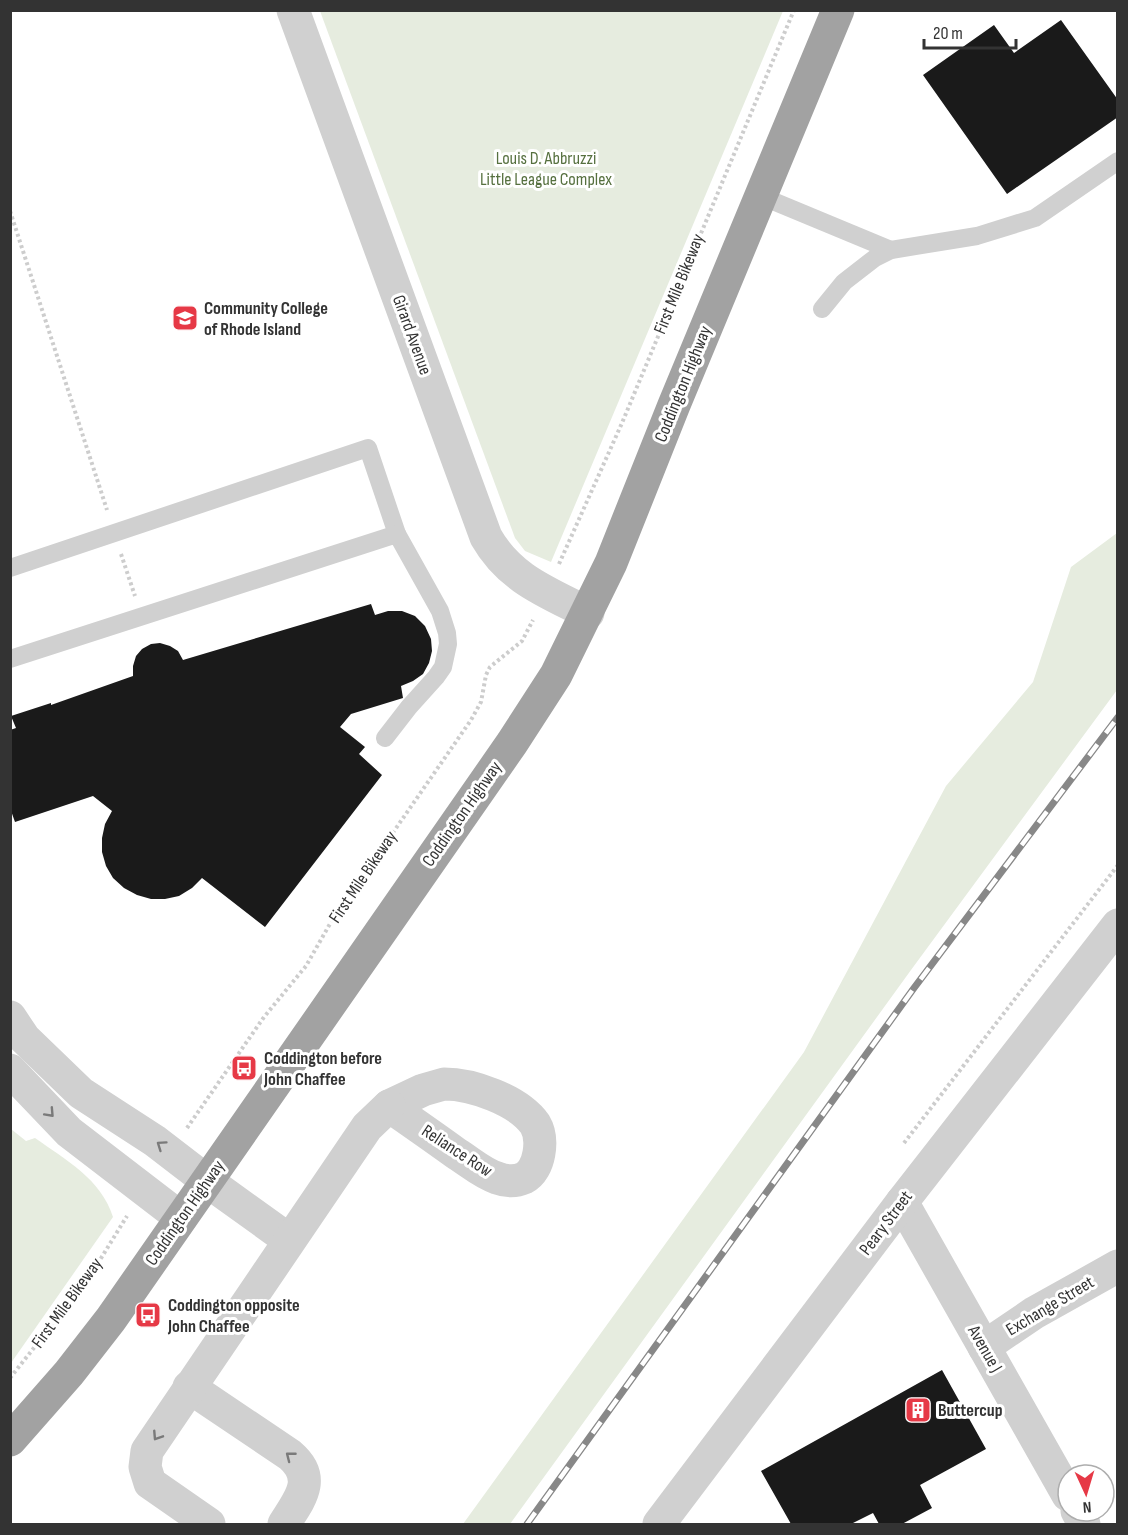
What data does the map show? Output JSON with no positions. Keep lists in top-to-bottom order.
{
  "streets": {
    "highway": ["Coddington Highway"],
    "street": [
      "Girard Avenue",
      "Peary Street",
      "Exchange Street",
      "Avenue J"
    ],
    "path": ["First Mile Bikeway"]
  },
  "crossings": [
    ["Girard Avenue", "Coddington Highway"],
    ["Peary Street", "Avenue J"],
    ["Exchange Street", "Avenue J"]
  ],
  "parks": ["Louis D. Abbruzzi Little League Complex"],
  "places": {
    "school or university": ["Community College of Rhode Island"],
    "bus stop": ["Coddington before John Chaffee", "Coddington opposite John Chaffee"],
    "building": ["Buttercup"]
  },
  "scale_bar": "20 m",
  "north": "bottom"
}
